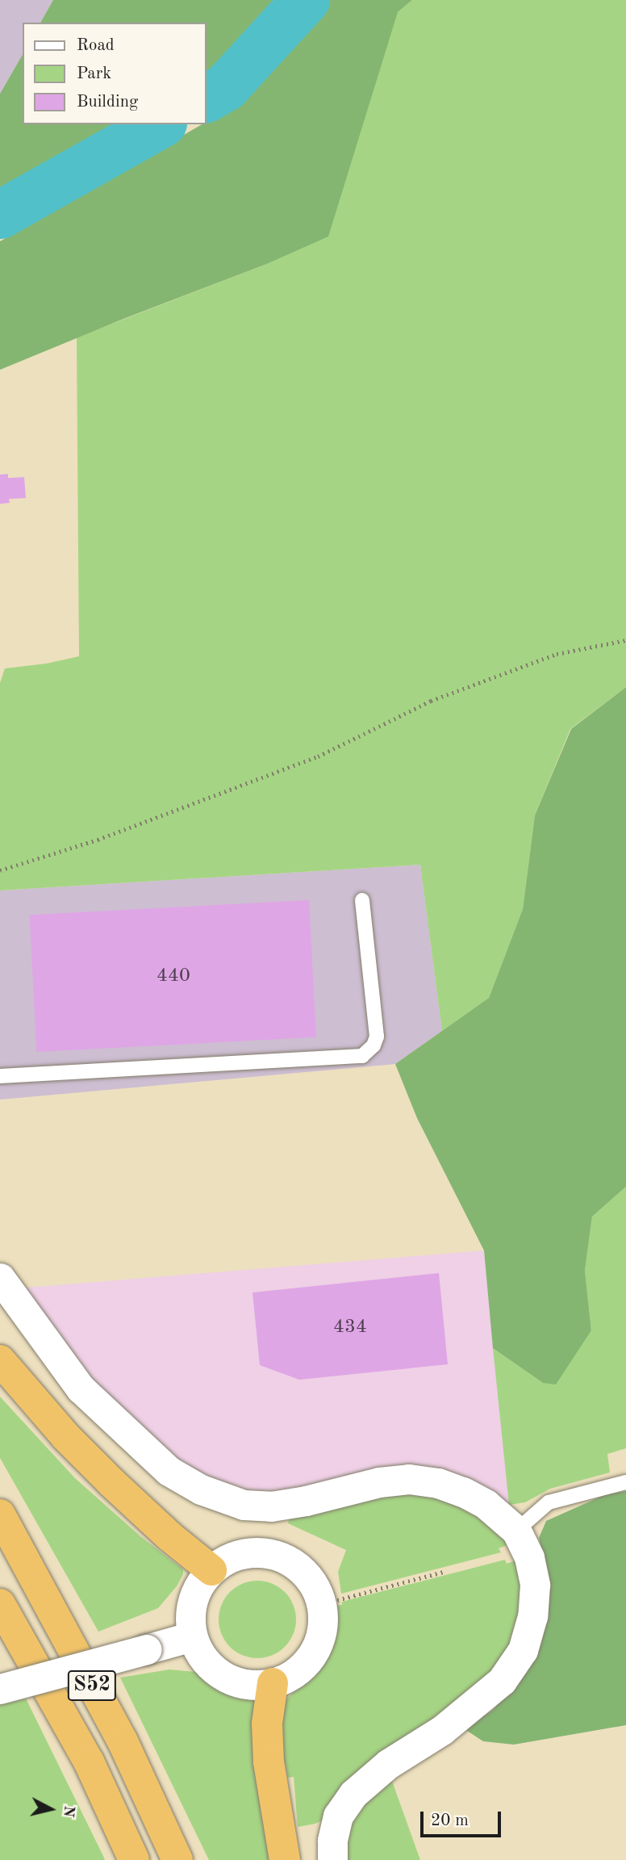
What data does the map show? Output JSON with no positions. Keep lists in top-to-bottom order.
{
  "streets": {
    "highway": ["S52"]
  },
  "house_numbers": ["440", "434"],
  "legend": ["Road", "Park", "Building"],
  "scale_bar": "20 m",
  "north": "right"
}
